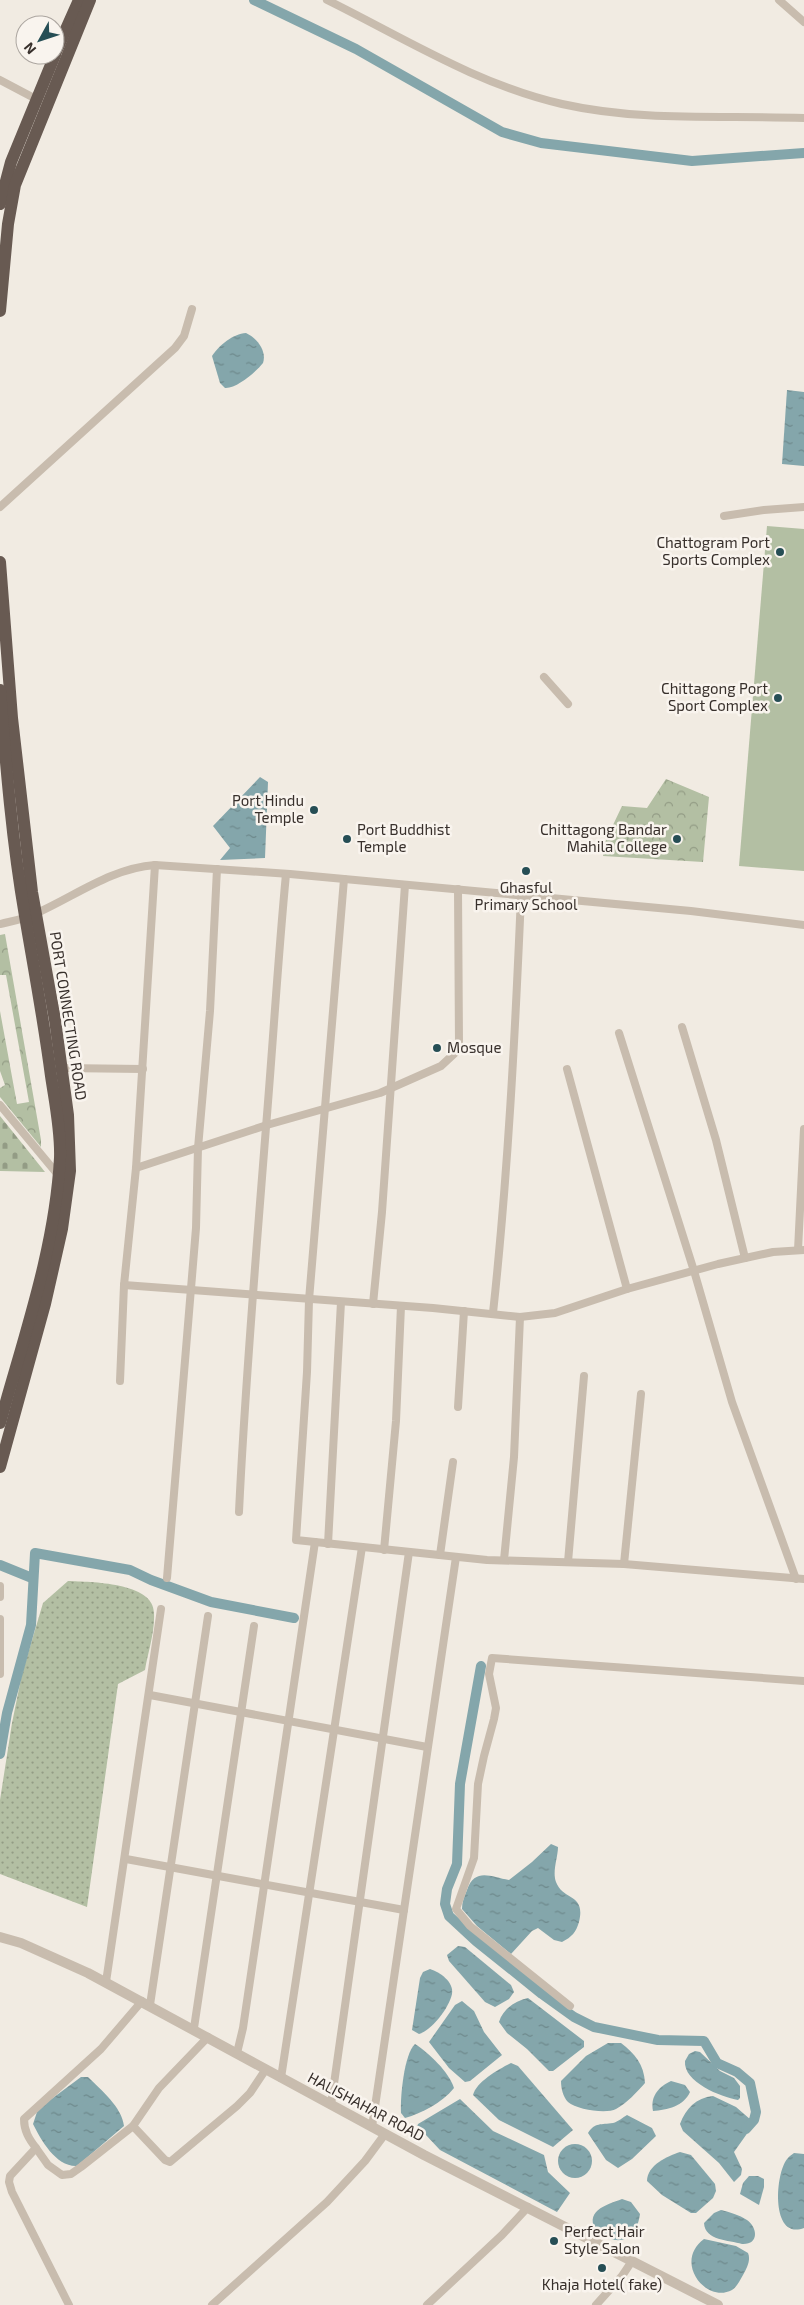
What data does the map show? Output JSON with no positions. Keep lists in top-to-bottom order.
{
  "streets": {
    "highway": ["PORT CONNECTING ROAD"],
    "street": ["HALISHAHAR ROAD"]
  },
  "places": [
    "Chattogram Port Sports Complex",
    "Chittagong Port Sport Complex",
    "Port Hindu Temple",
    "Port Buddhist Temple",
    "Chittagong Bandar Mahila College",
    "Ghasful Primary School",
    "Mosque",
    "Perfect Hair Style Salon",
    "Khaja Hotel( fake)"
  ],
  "north": "bottom left"
}
